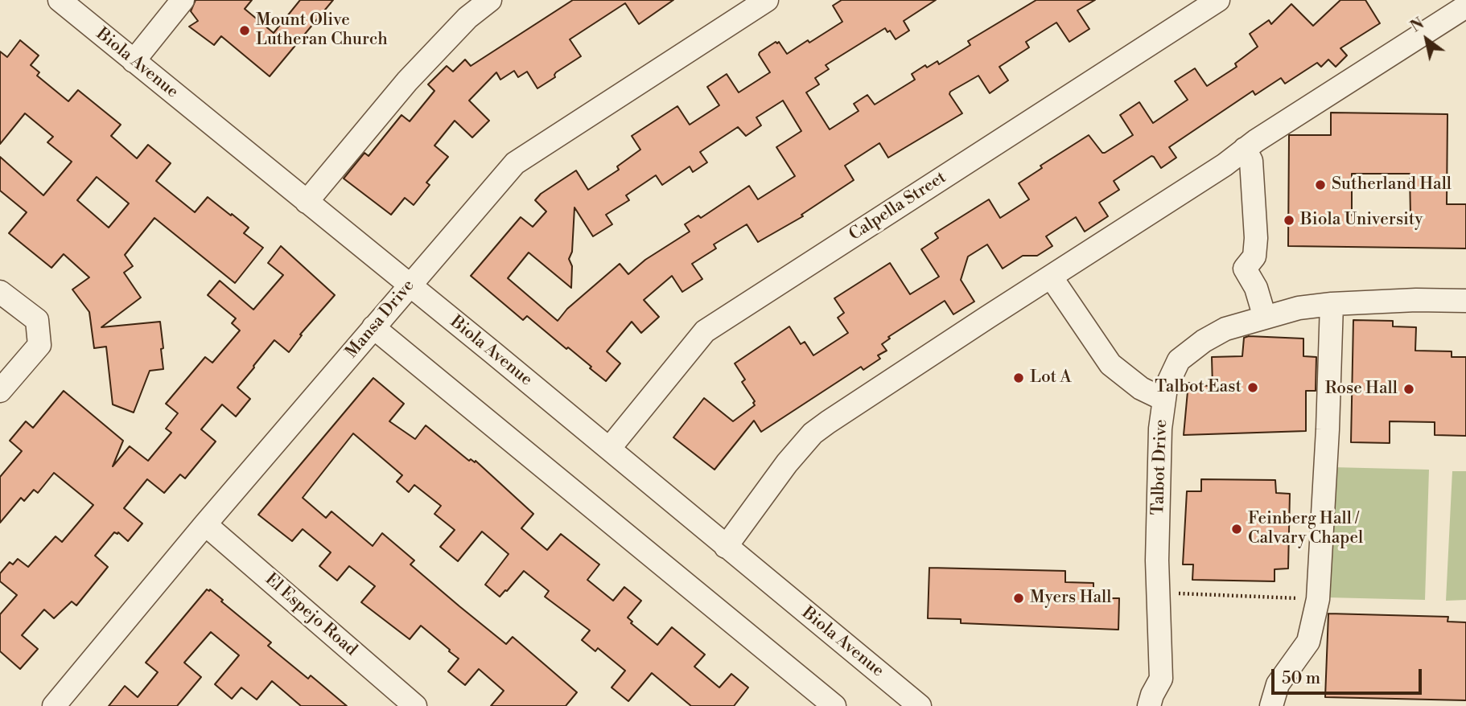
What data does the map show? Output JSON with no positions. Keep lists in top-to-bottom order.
{
  "streets": {
    "street": [
      "Biola Avenue",
      "Calpella Street",
      "Mansa Drive",
      "Talbot Drive",
      "El Espejo Road"
    ]
  },
  "crossings": [
    ["Biola Avenue", "Calpella Street"],
    ["Biola Avenue", "Mansa Drive"],
    ["Mansa Drive", "El Espejo Road"]
  ],
  "places": [
    "Mount Olive Lutheran Church",
    "Sutherland Hall",
    "Biola University",
    "Lot A",
    "Talbot East",
    "Rose Hall",
    "Feinberg Hall / Calvary Chapel",
    "Myers Hall"
  ],
  "scale_bar": "50 m",
  "north": "top left"
}
